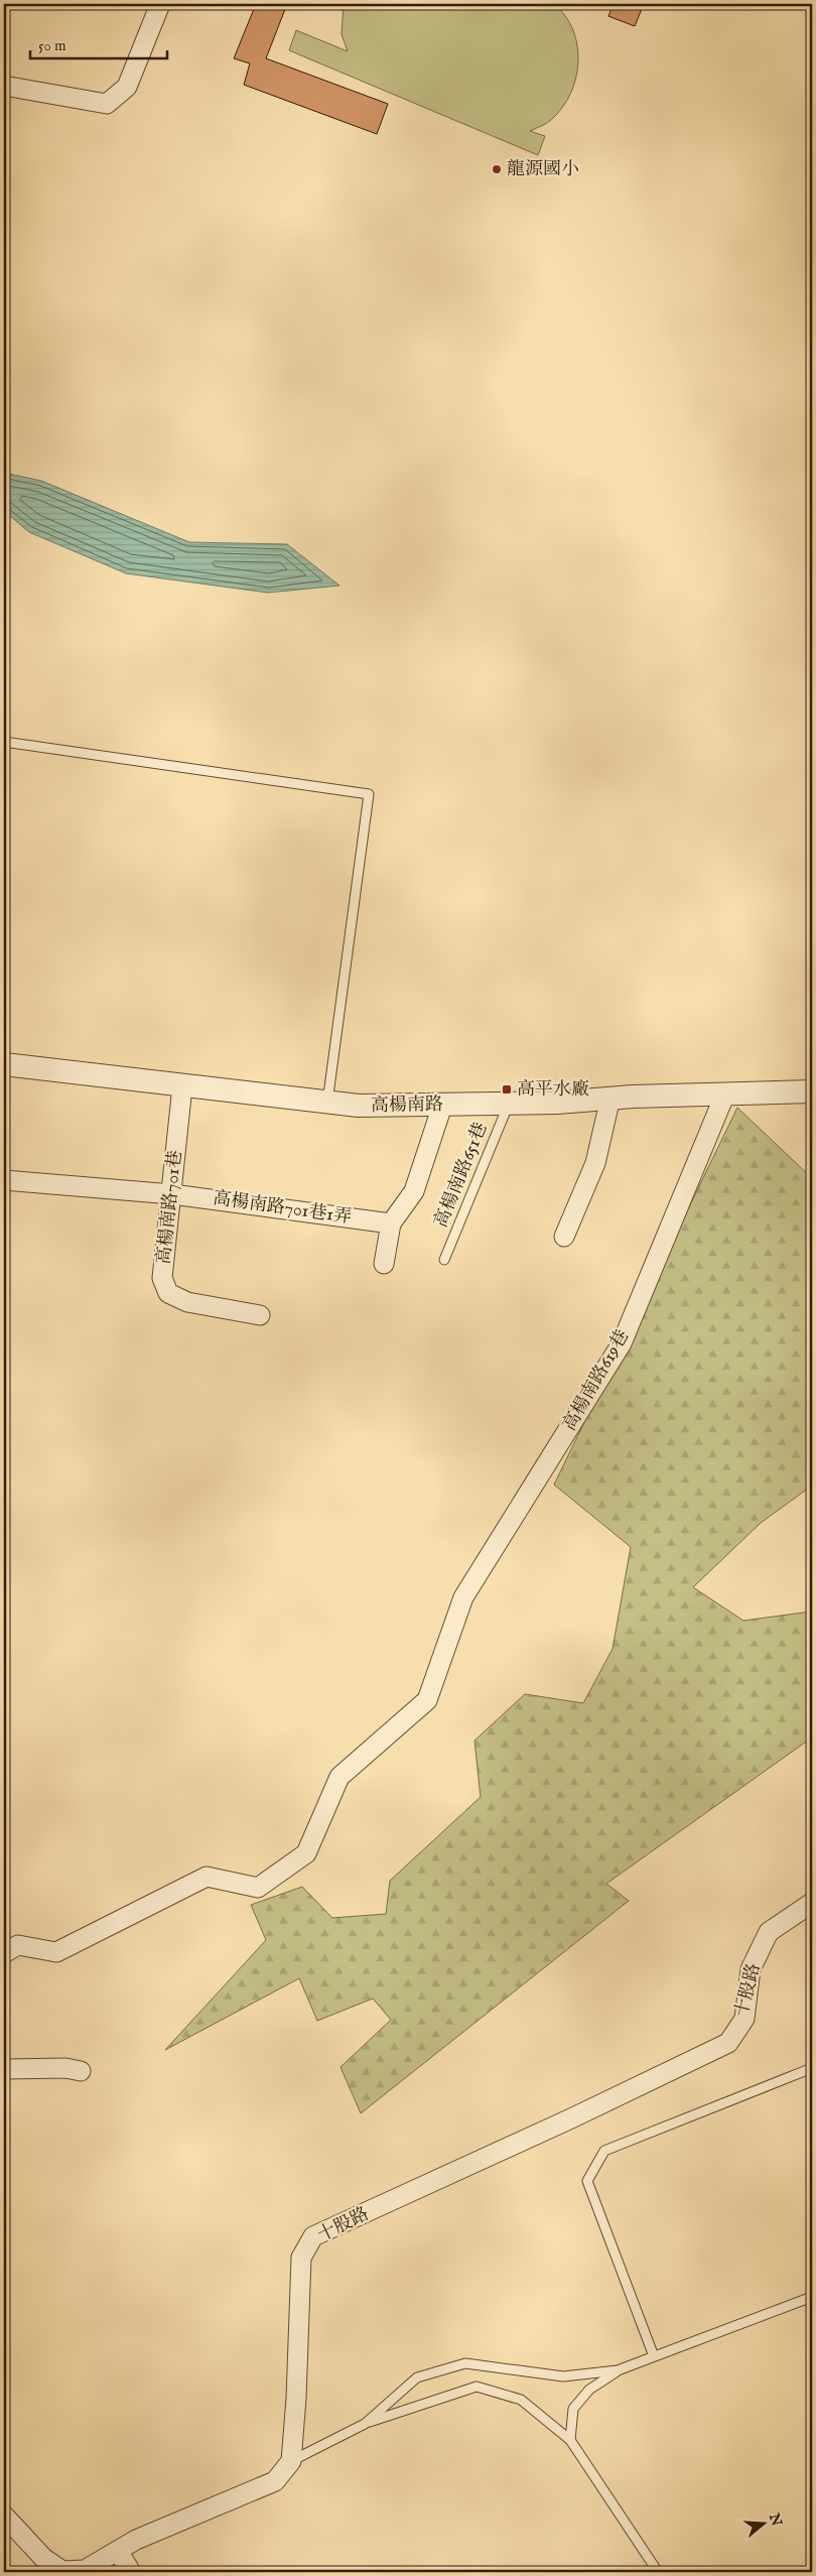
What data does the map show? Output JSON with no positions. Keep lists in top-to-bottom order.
{
  "streets": {
    "street": [
      "高楊南路",
      "高楊南路701巷",
      "高楊南路701巷1弄",
      "高楊南路619巷",
      "十股路"
    ],
    "lane": ["高楊南路651巷"]
  },
  "crossings": [
    ["高楊南路", "高楊南路651巷"],
    ["高楊南路", "高楊南路701巷"],
    ["高楊南路", "高楊南路619巷"],
    ["高楊南路701巷", "高楊南路701巷1弄"]
  ],
  "places": {
    "other": ["龍源國小"],
    "transit": ["高平水廠"]
  },
  "scale_bar": "50 m",
  "north": "right"
}
